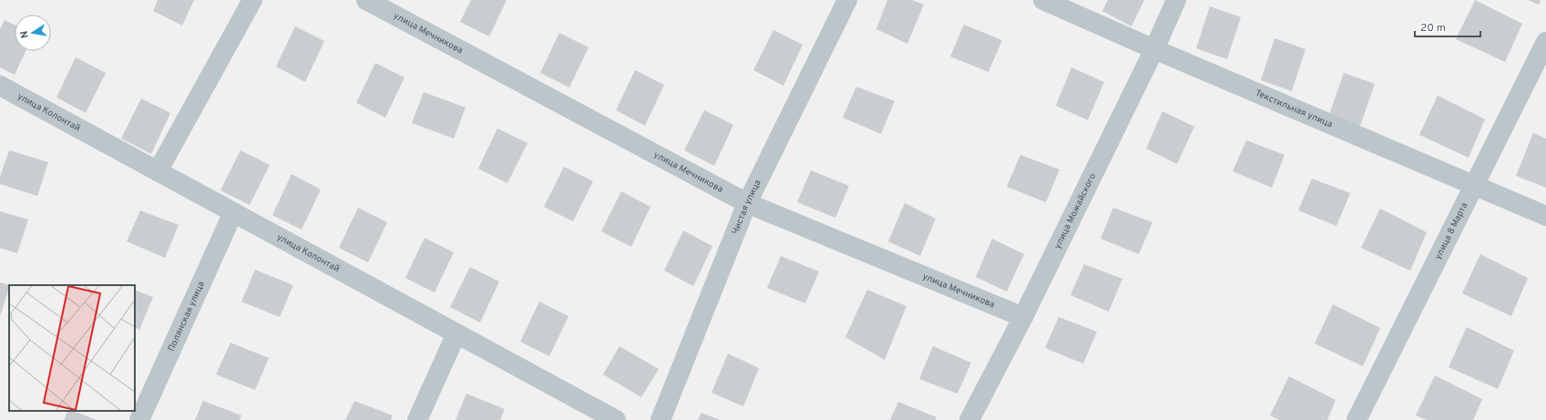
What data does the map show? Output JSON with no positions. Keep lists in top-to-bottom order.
{
  "streets": {
    "street": [
      "улица Мечникова",
      "Текстильная улица",
      "улица Колонтай",
      "Чистая улица",
      "улица Можайского",
      "улица 8 Марта",
      "Полянская улица"
    ]
  },
  "crossings": [
    ["улица Мечникова", "Чистая улица"],
    ["улица Мечникова", "улица Можайского"],
    ["Текстильная улица", "улица Можайского"],
    ["Текстильная улица", "улица 8 Марта"],
    ["улица Колонтай", "Полянская улица"]
  ],
  "scale_bar": "20 m",
  "north": "left"
}
